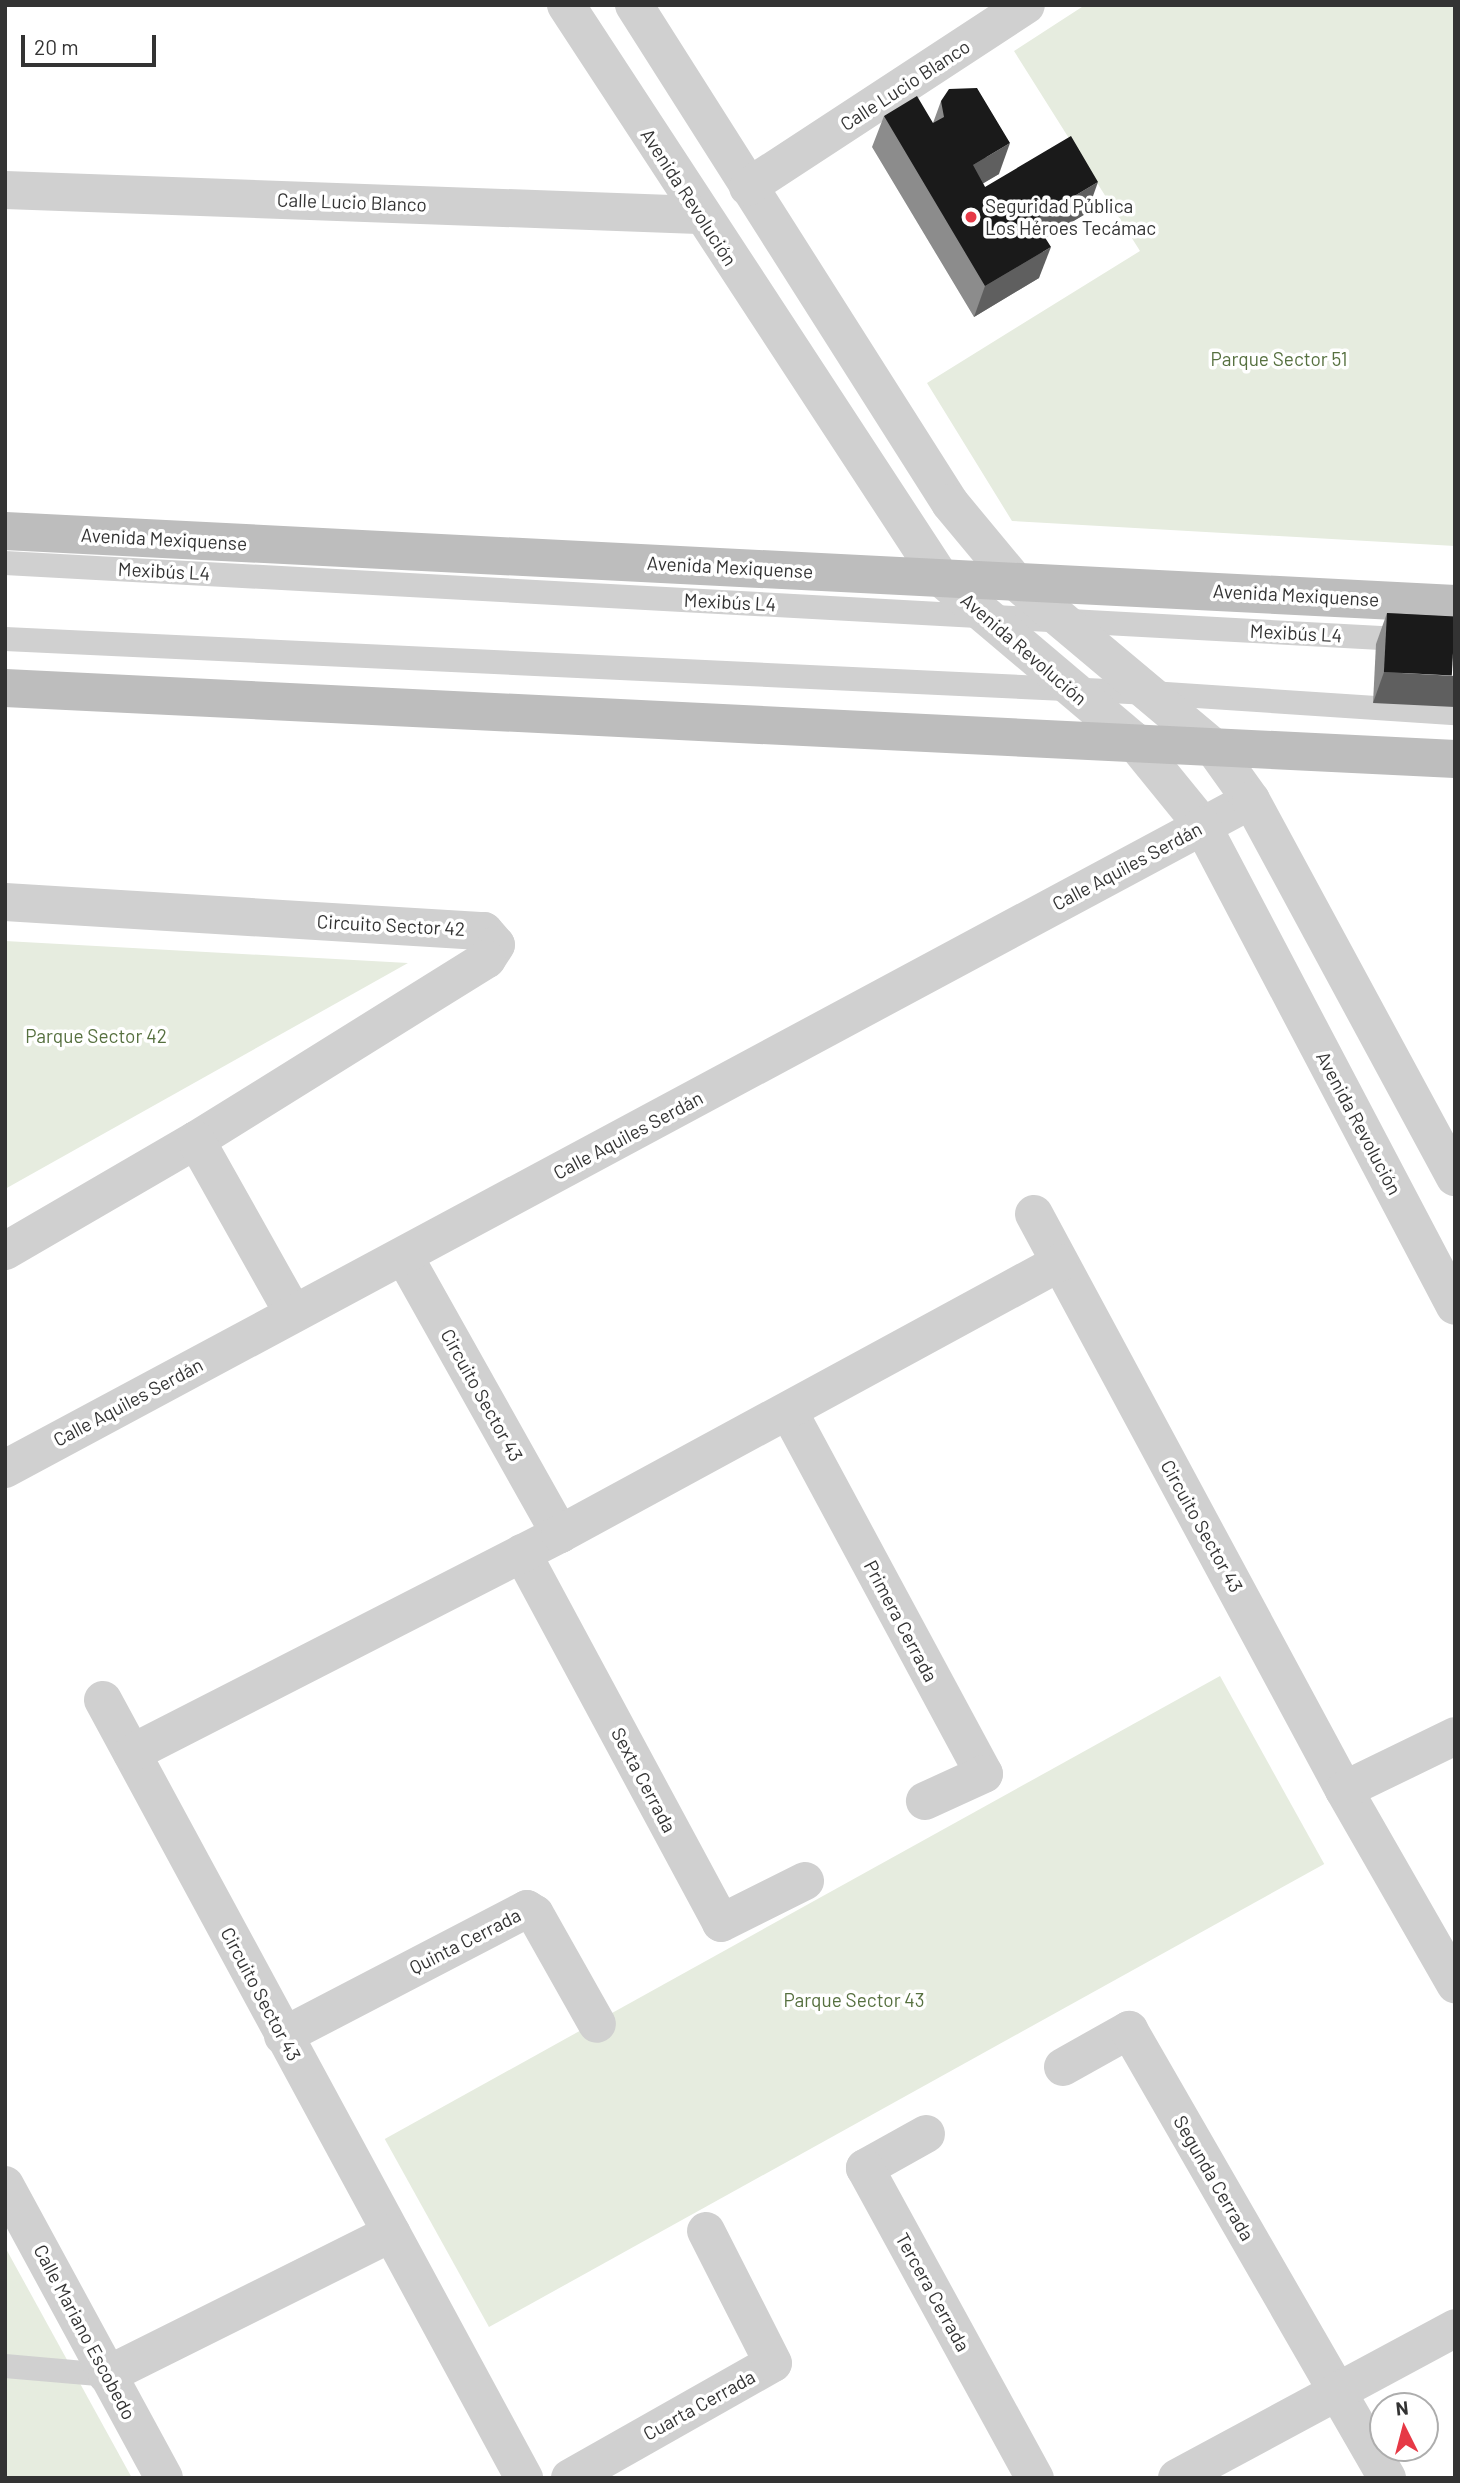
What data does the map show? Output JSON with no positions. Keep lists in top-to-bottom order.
{
  "streets": {
    "main road": ["Avenida Mexiquense"],
    "street": [
      "Calle Lucio Blanco",
      "Avenida Revolución",
      "Calle Aquiles Serdán",
      "Circuito Sector 42",
      "Circuito Sector 43",
      "Primera Cerrada",
      "Sexta Cerrada",
      "Quinta Cerrada",
      "Segunda Cerrada",
      "Tercera Cerrada",
      "Calle Mariano Escobedo",
      "Cuarta Cerrada"
    ],
    "lane": ["Mexibús L4"]
  },
  "crossings": [
    ["Calle Lucio Blanco", "Avenida Revolución"],
    ["Avenida Revolución", "Avenida Mexiquense"],
    ["Avenida Revolución", "Mexibús L4"],
    ["Avenida Revolución", "Calle Aquiles Serdán"],
    ["Calle Aquiles Serdán", "Circuito Sector 43"],
    ["Circuito Sector 43", "Quinta Cerrada"]
  ],
  "parks": ["Parque Sector 51", "Parque Sector 42", "Parque Sector 43"],
  "places": ["Seguridad Pública Los Héroes Tecámac"],
  "scale_bar": "20 m",
  "north": "top"
}
